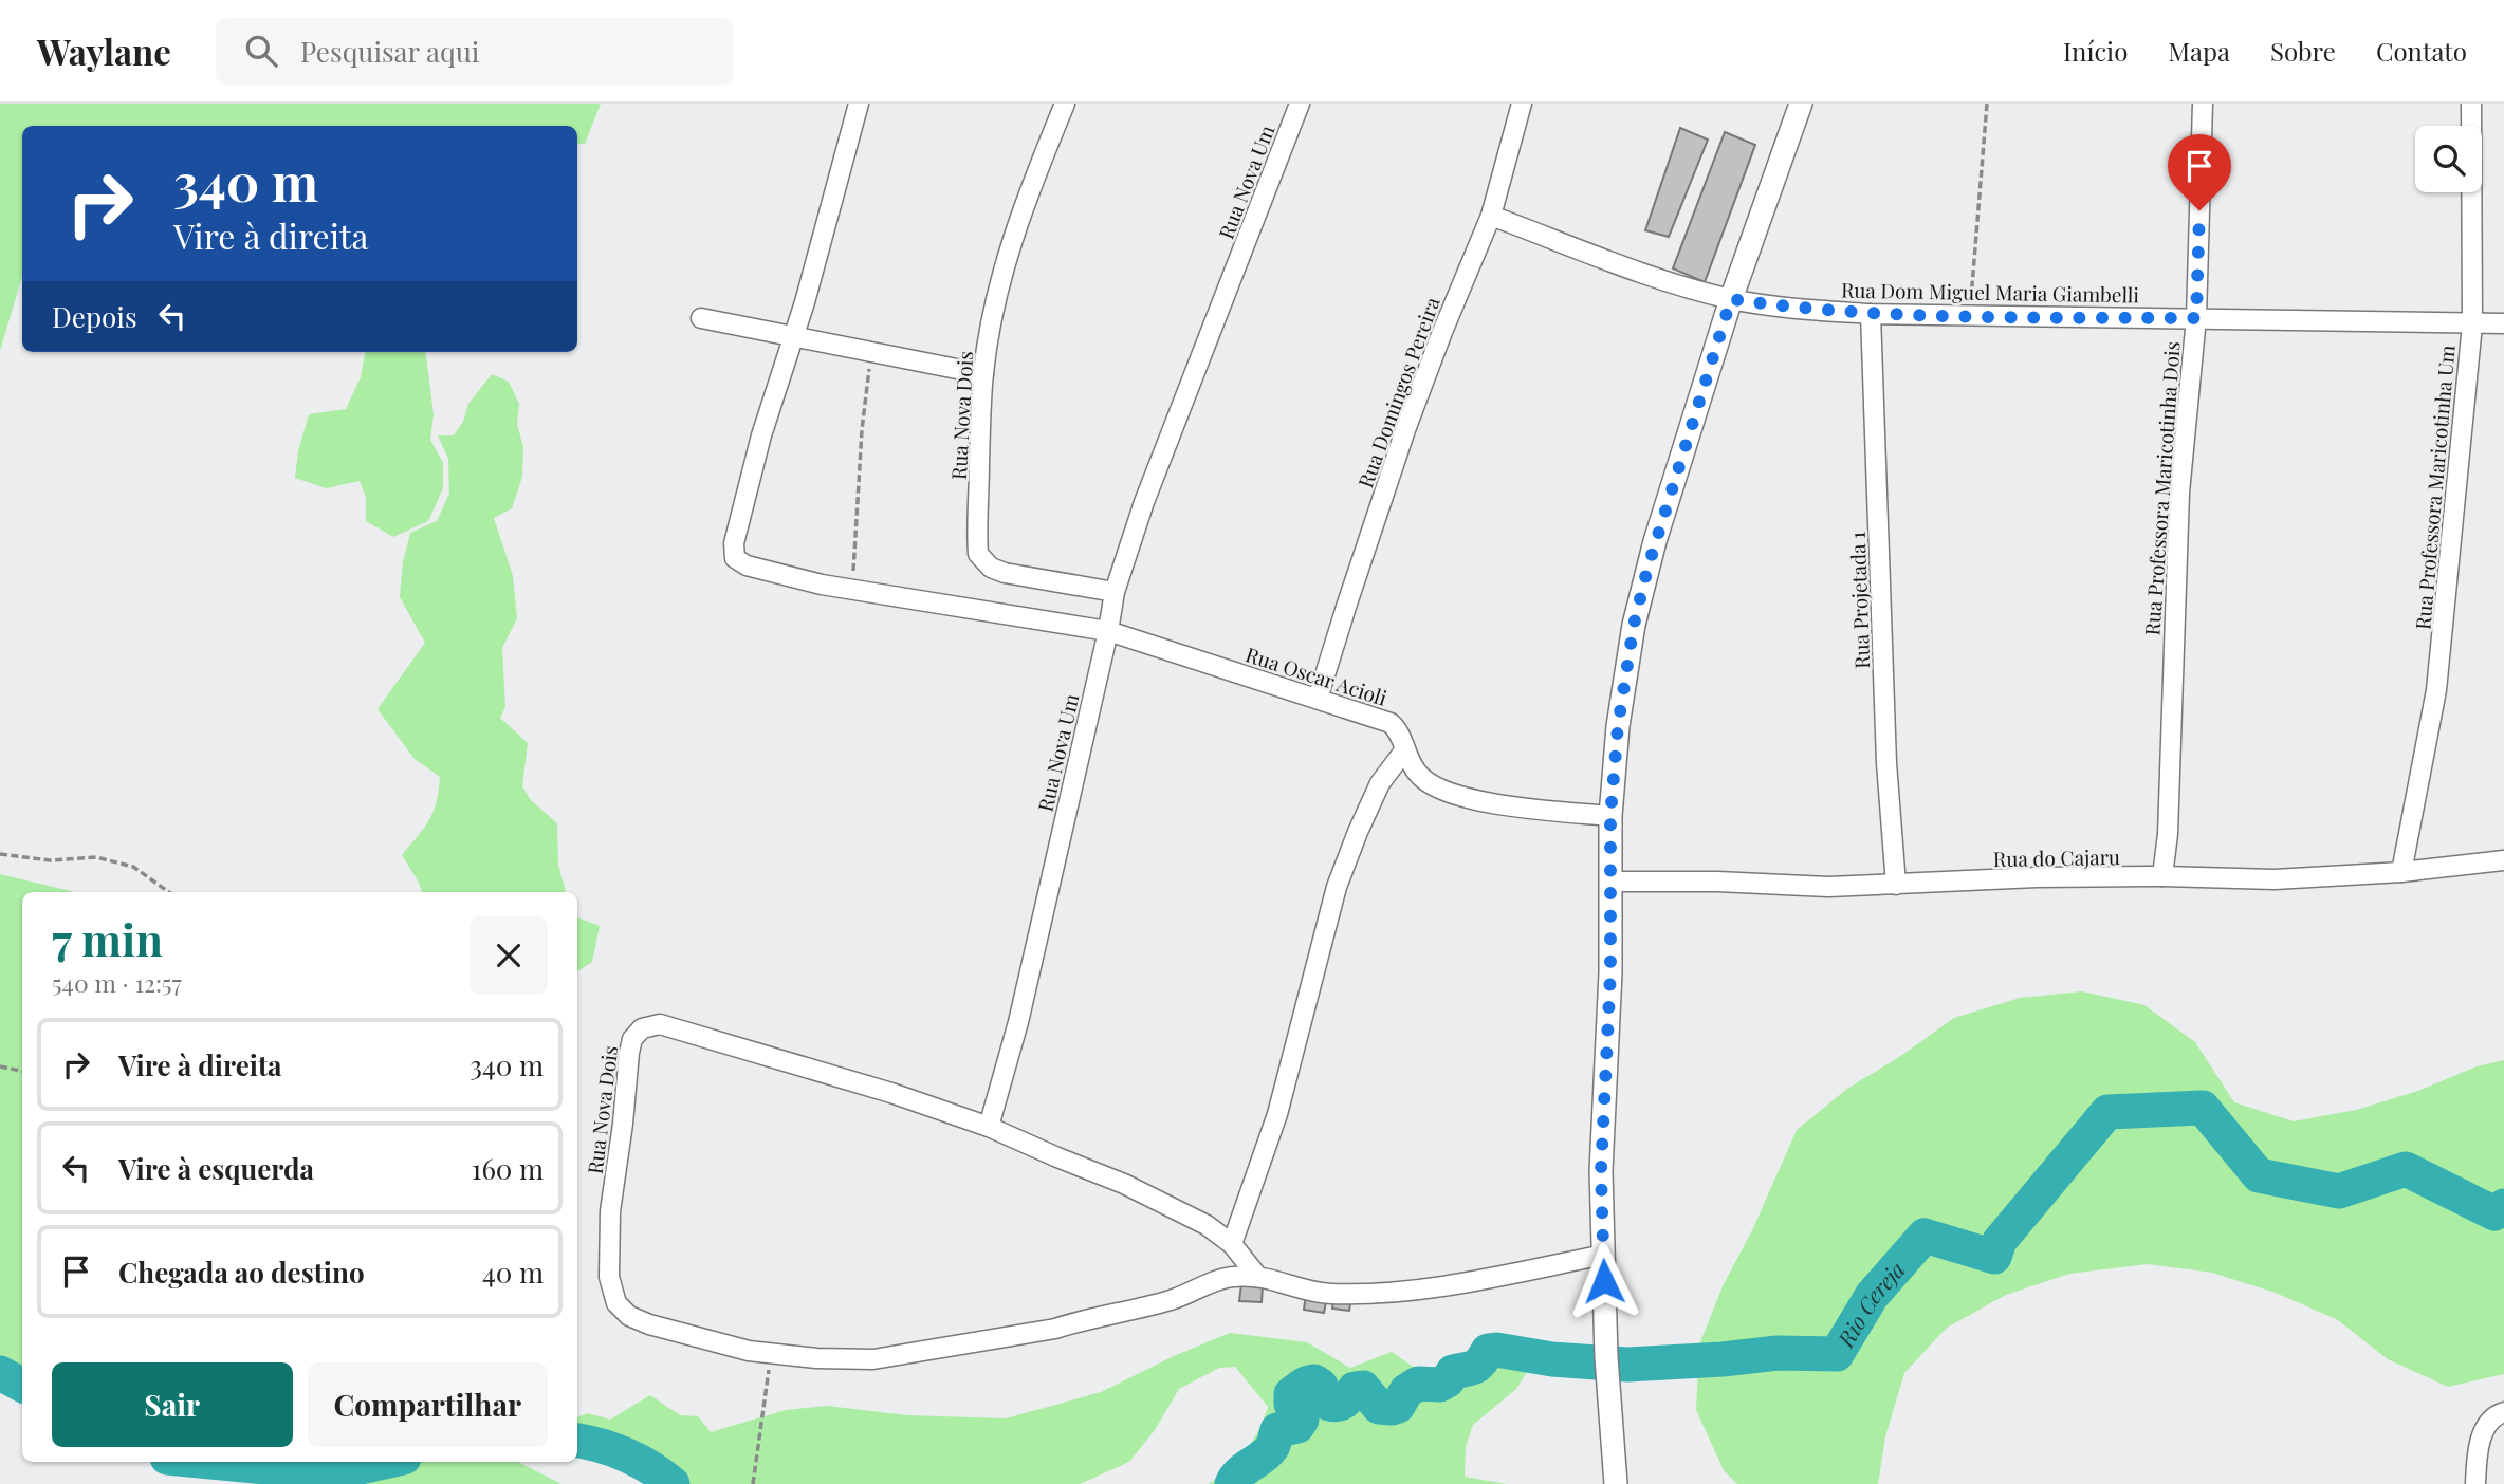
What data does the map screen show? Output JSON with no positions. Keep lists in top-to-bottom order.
{
  "streets": {
    "street": [
      "Rua Nova Um",
      "Rua Dom Miguel Maria Giambelli",
      "Rua Domingos Pereira",
      "Rua Nova Dois",
      "Rua Professora Maricotinha Um",
      "Rua Professora Maricotinha Dois",
      "Rua Projetada 1",
      "Rua Oscar Acioli",
      "Rua do Cajaru"
    ]
  },
  "crossings": [
    ["Rua Nova Um", "Rua Nova Dois"],
    ["Rua Nova Um", "Rua Oscar Acioli"],
    ["Rua Dom Miguel Maria Giambelli", "Rua Domingos Pereira"],
    ["Rua Dom Miguel Maria Giambelli", "Rua Professora Maricotinha Um"],
    ["Rua Dom Miguel Maria Giambelli", "Rua Professora Maricotinha Dois"],
    ["Rua Dom Miguel Maria Giambelli", "Rua Projetada 1"],
    ["Rua Domingos Pereira", "Rua Oscar Acioli"],
    ["Rua Professora Maricotinha Um", "Rua do Cajaru"],
    ["Rua Professora Maricotinha Dois", "Rua do Cajaru"],
    ["Rua Projetada 1", "Rua do Cajaru"]
  ],
  "water": ["Rio Cereja"],
  "page": {
    "header": "Waylane",
    "search": "Pesquisar aqui",
    "nav": [
      "Início",
      "Mapa",
      "Sobre",
      "Contato"
    ],
    "turn": ["340 m", "Vire à direita"],
    "then": "Depois",
    "heading": ["7 min", "540 m · 12:57"],
    "list": [
      {
        "name": "Vire à direita",
        "value": "340 m"
      },
      {
        "name": "Vire à esquerda",
        "value": "160 m"
      },
      {
        "name": "Chegada ao destino",
        "value": "40 m"
      }
    ],
    "buttons": ["Sair", "Compartilhar"]
  }
}
